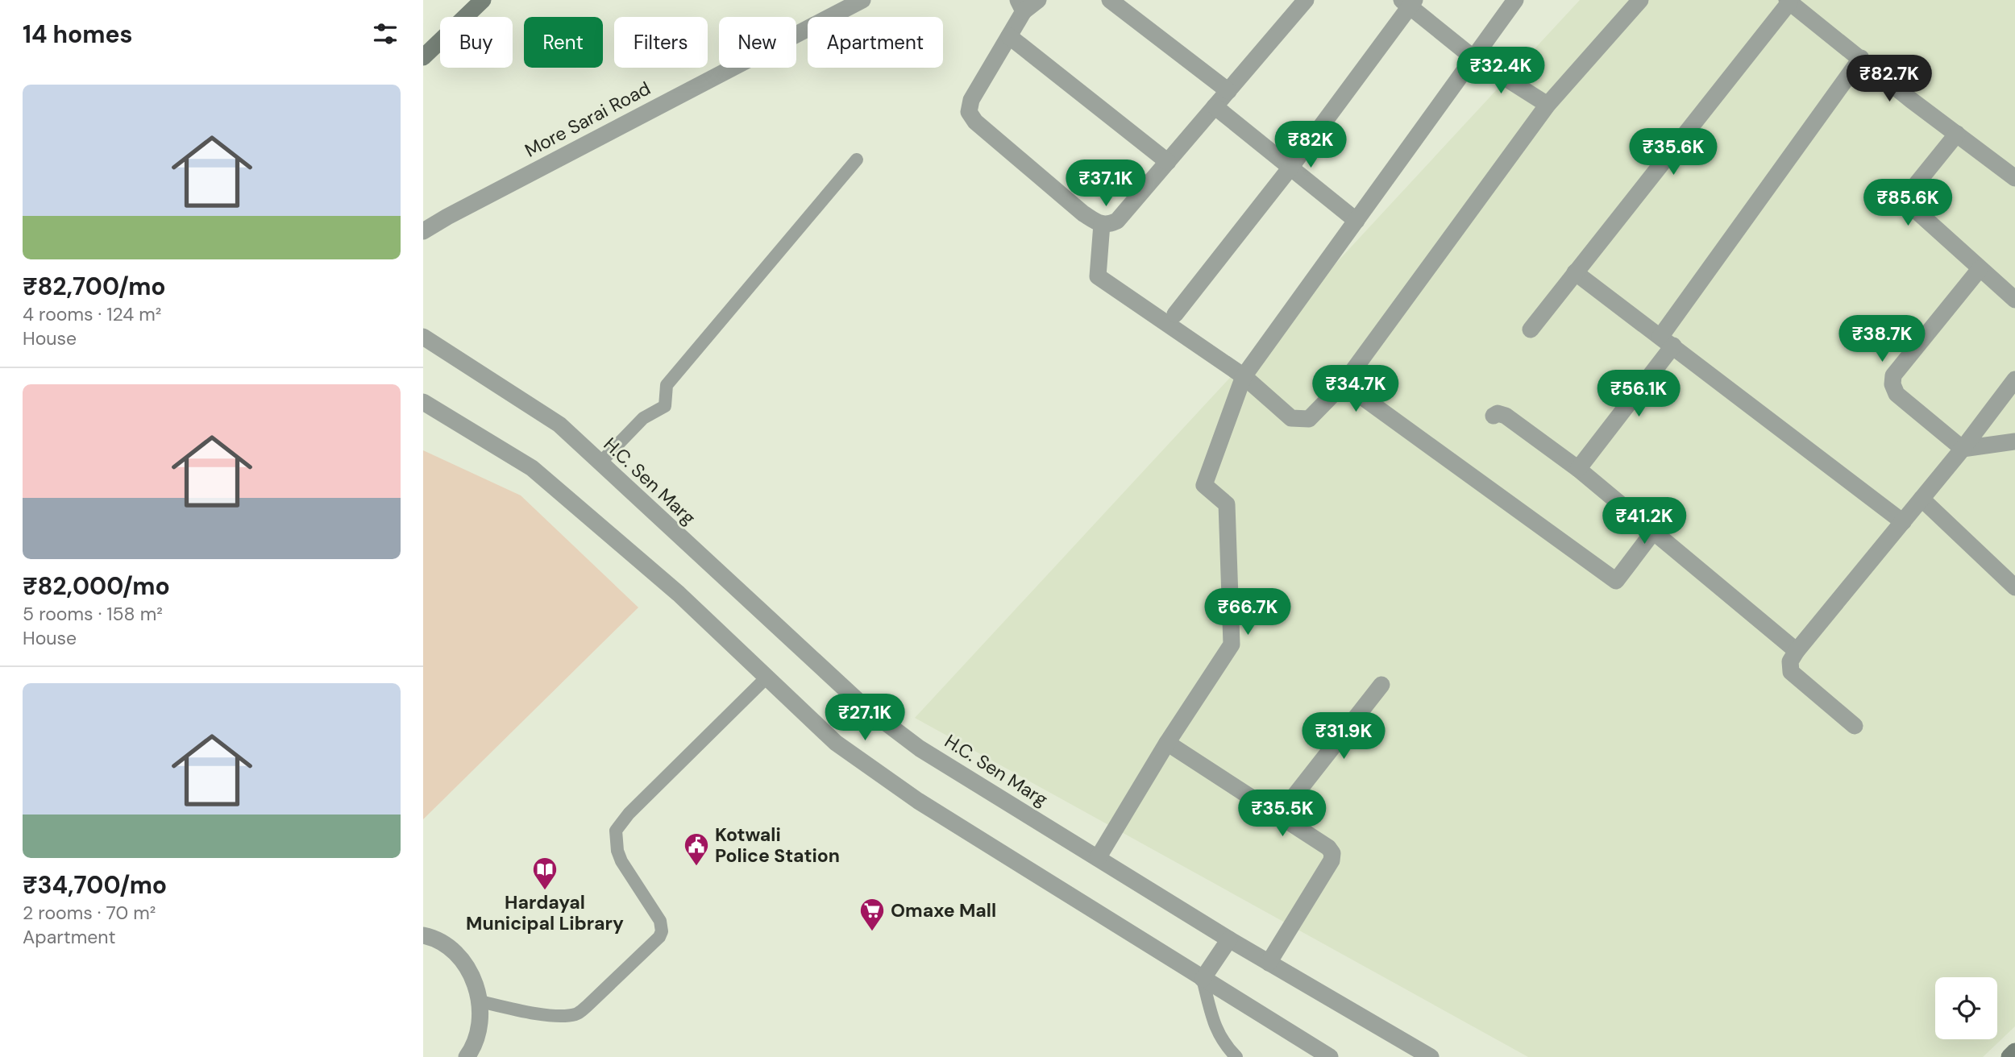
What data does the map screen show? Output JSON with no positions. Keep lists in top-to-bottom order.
{
  "streets": {
    "street": ["More Sarai Road", "H.C. Sen Marg"]
  },
  "places": {
    "public building": ["Kotwali Police Station"],
    "library": ["Hardayal Municipal Library"],
    "supermarket": ["Omaxe Mall"]
  },
  "page": {
    "heading": "14 homes",
    "chip": [
      "Buy",
      "Rent",
      "Filters",
      "New",
      "Apartment"
    ],
    "price": [
      "₹32.4K",
      "₹82.7K",
      "₹82K",
      "₹35.6K",
      "₹37.1K",
      "₹85.6K",
      "₹38.7K",
      "₹34.7K",
      "₹56.1K",
      "₹41.2K",
      "₹66.7K",
      "₹27.1K",
      "₹31.9K",
      "₹35.5K"
    ],
    "list": [
      {
        "name": "₹82,700/mo",
        "note": "4 rooms · 124 m² · House"
      },
      {
        "name": "₹82,000/mo",
        "note": "5 rooms · 158 m² · House"
      },
      {
        "name": "₹34,700/mo",
        "note": "2 rooms · 70 m² · Apartment"
      }
    ]
  }
}
